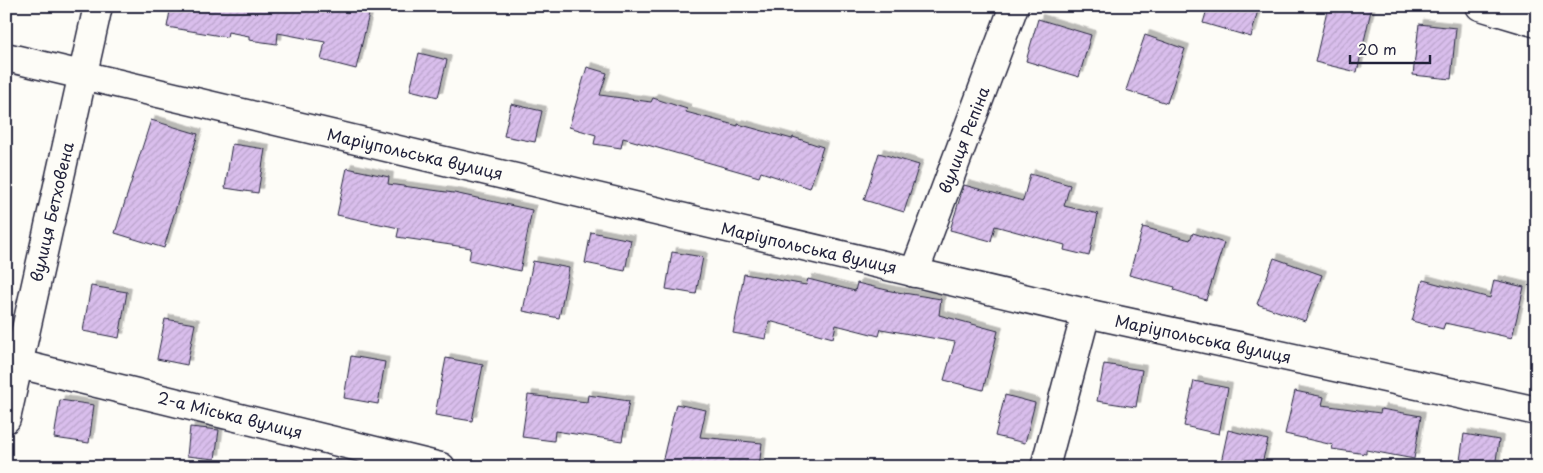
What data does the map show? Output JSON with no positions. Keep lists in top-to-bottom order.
{
  "streets": {
    "street": [
      "вулиця Рєпіна",
      "Маріупольська вулиця",
      "вулиця Бетховена",
      "2-а Міська вулиця"
    ]
  },
  "crossings": [
    ["вулиця Рєпіна", "Маріупольська вулиця"],
    ["Маріупольська вулиця", "вулиця Бетховена"],
    ["вулиця Бетховена", "2-а Міська вулиця"]
  ],
  "scale_bar": "20 m"
}
